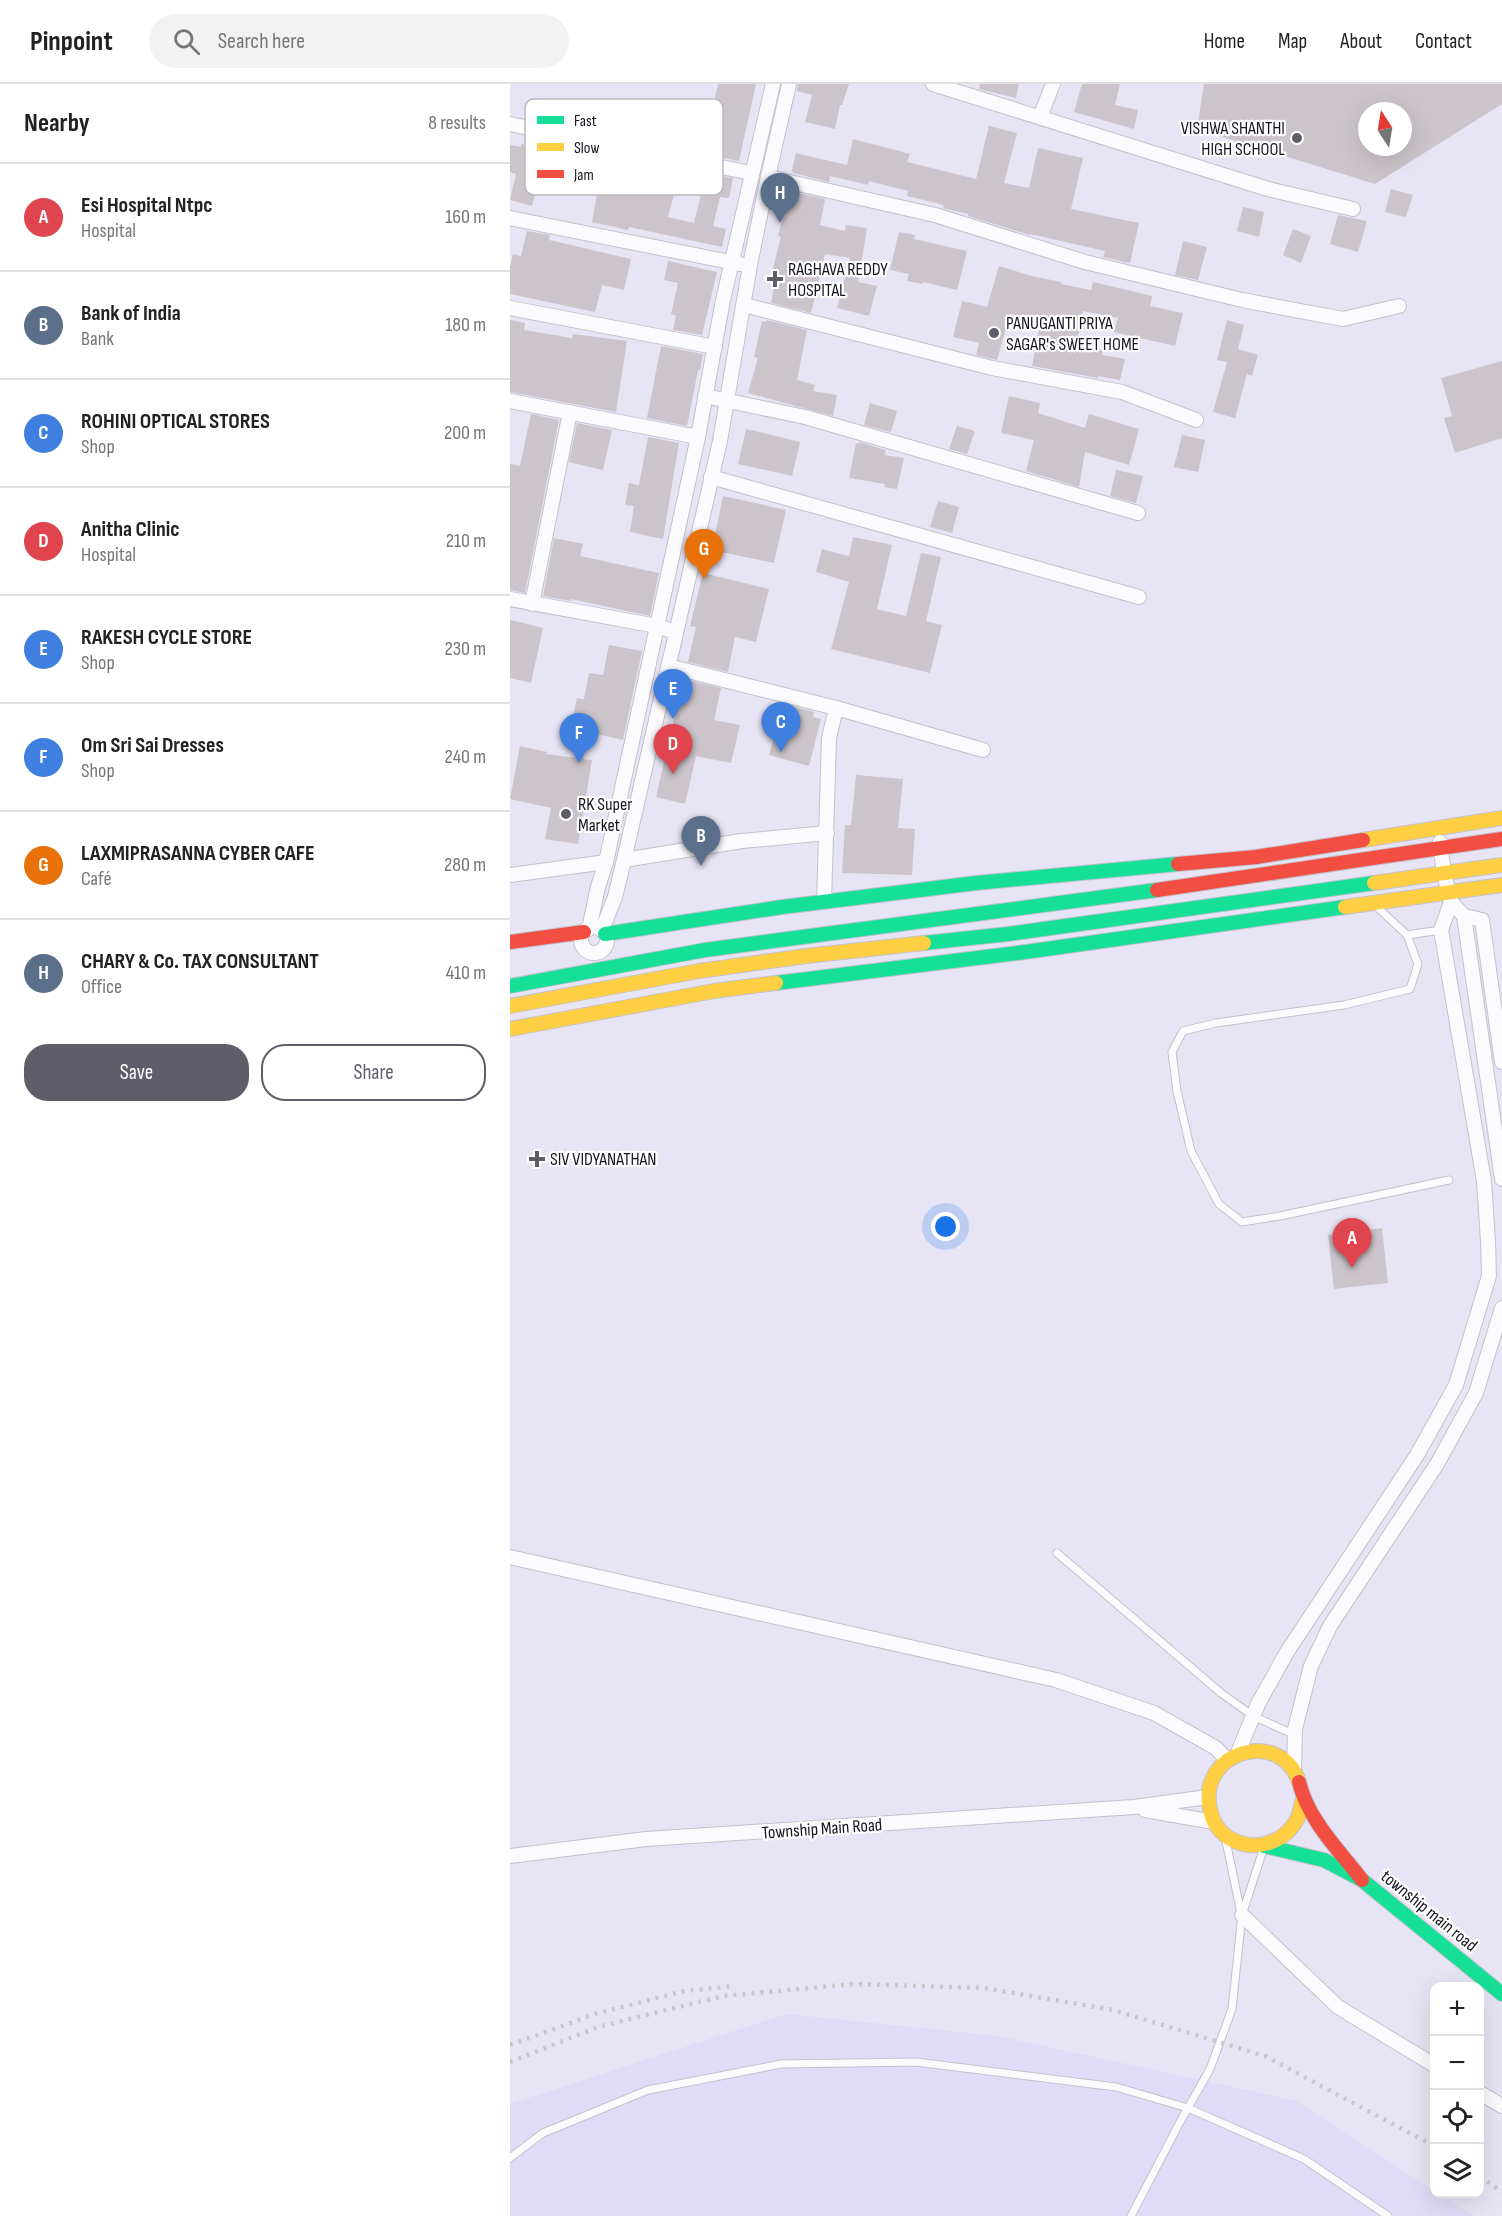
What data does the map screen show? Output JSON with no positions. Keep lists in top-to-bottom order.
{
  "streets": {
    "main road": ["township main road"],
    "street": ["Township Main Road"]
  },
  "crossings": [
    ["Township Main Road", "township main road"]
  ],
  "places": {
    "other": ["VISHWA SHANTHI HIGH SCHOOL", "PANUGANTI PRIYA SAGAR's SWEET HOME", "RK Super Market"],
    "health": ["RAGHAVA REDDY HOSPITAL", "SIV VIDYANATHAN"]
  },
  "legend": ["Fast", "Slow", "Jam"],
  "north": "top",
  "page": {
    "header": "Pinpoint",
    "search": "Search here",
    "nav": [
      "Home",
      "Map",
      "About",
      "Contact"
    ],
    "heading": ["Nearby", "8 results"],
    "list": [
      {
        "mark": "A",
        "name": "Esi Hospital Ntpc",
        "note": "Hospital",
        "value": "160 m"
      },
      {
        "mark": "B",
        "name": "Bank of India",
        "note": "Bank",
        "value": "180 m"
      },
      {
        "mark": "C",
        "name": "ROHINI OPTICAL STORES",
        "note": "Shop",
        "value": "200 m"
      },
      {
        "mark": "D",
        "name": "Anitha Clinic",
        "note": "Hospital",
        "value": "210 m"
      },
      {
        "mark": "E",
        "name": "RAKESH CYCLE STORE",
        "note": "Shop",
        "value": "230 m"
      },
      {
        "mark": "F",
        "name": "Om Sri Sai Dresses",
        "note": "Shop",
        "value": "240 m"
      },
      {
        "mark": "G",
        "name": "LAXMIPRASANNA CYBER CAFE",
        "note": "Café",
        "value": "280 m"
      },
      {
        "mark": "H",
        "name": "CHARY & Co. TAX CONSULTANT",
        "note": "Office",
        "value": "410 m"
      }
    ],
    "pins": [
      "H",
      "G",
      "E",
      "C",
      "F",
      "D",
      "B",
      "A"
    ],
    "buttons": ["Save", "Share"],
    "map_buttons": ["+", "−"]
  }
}
